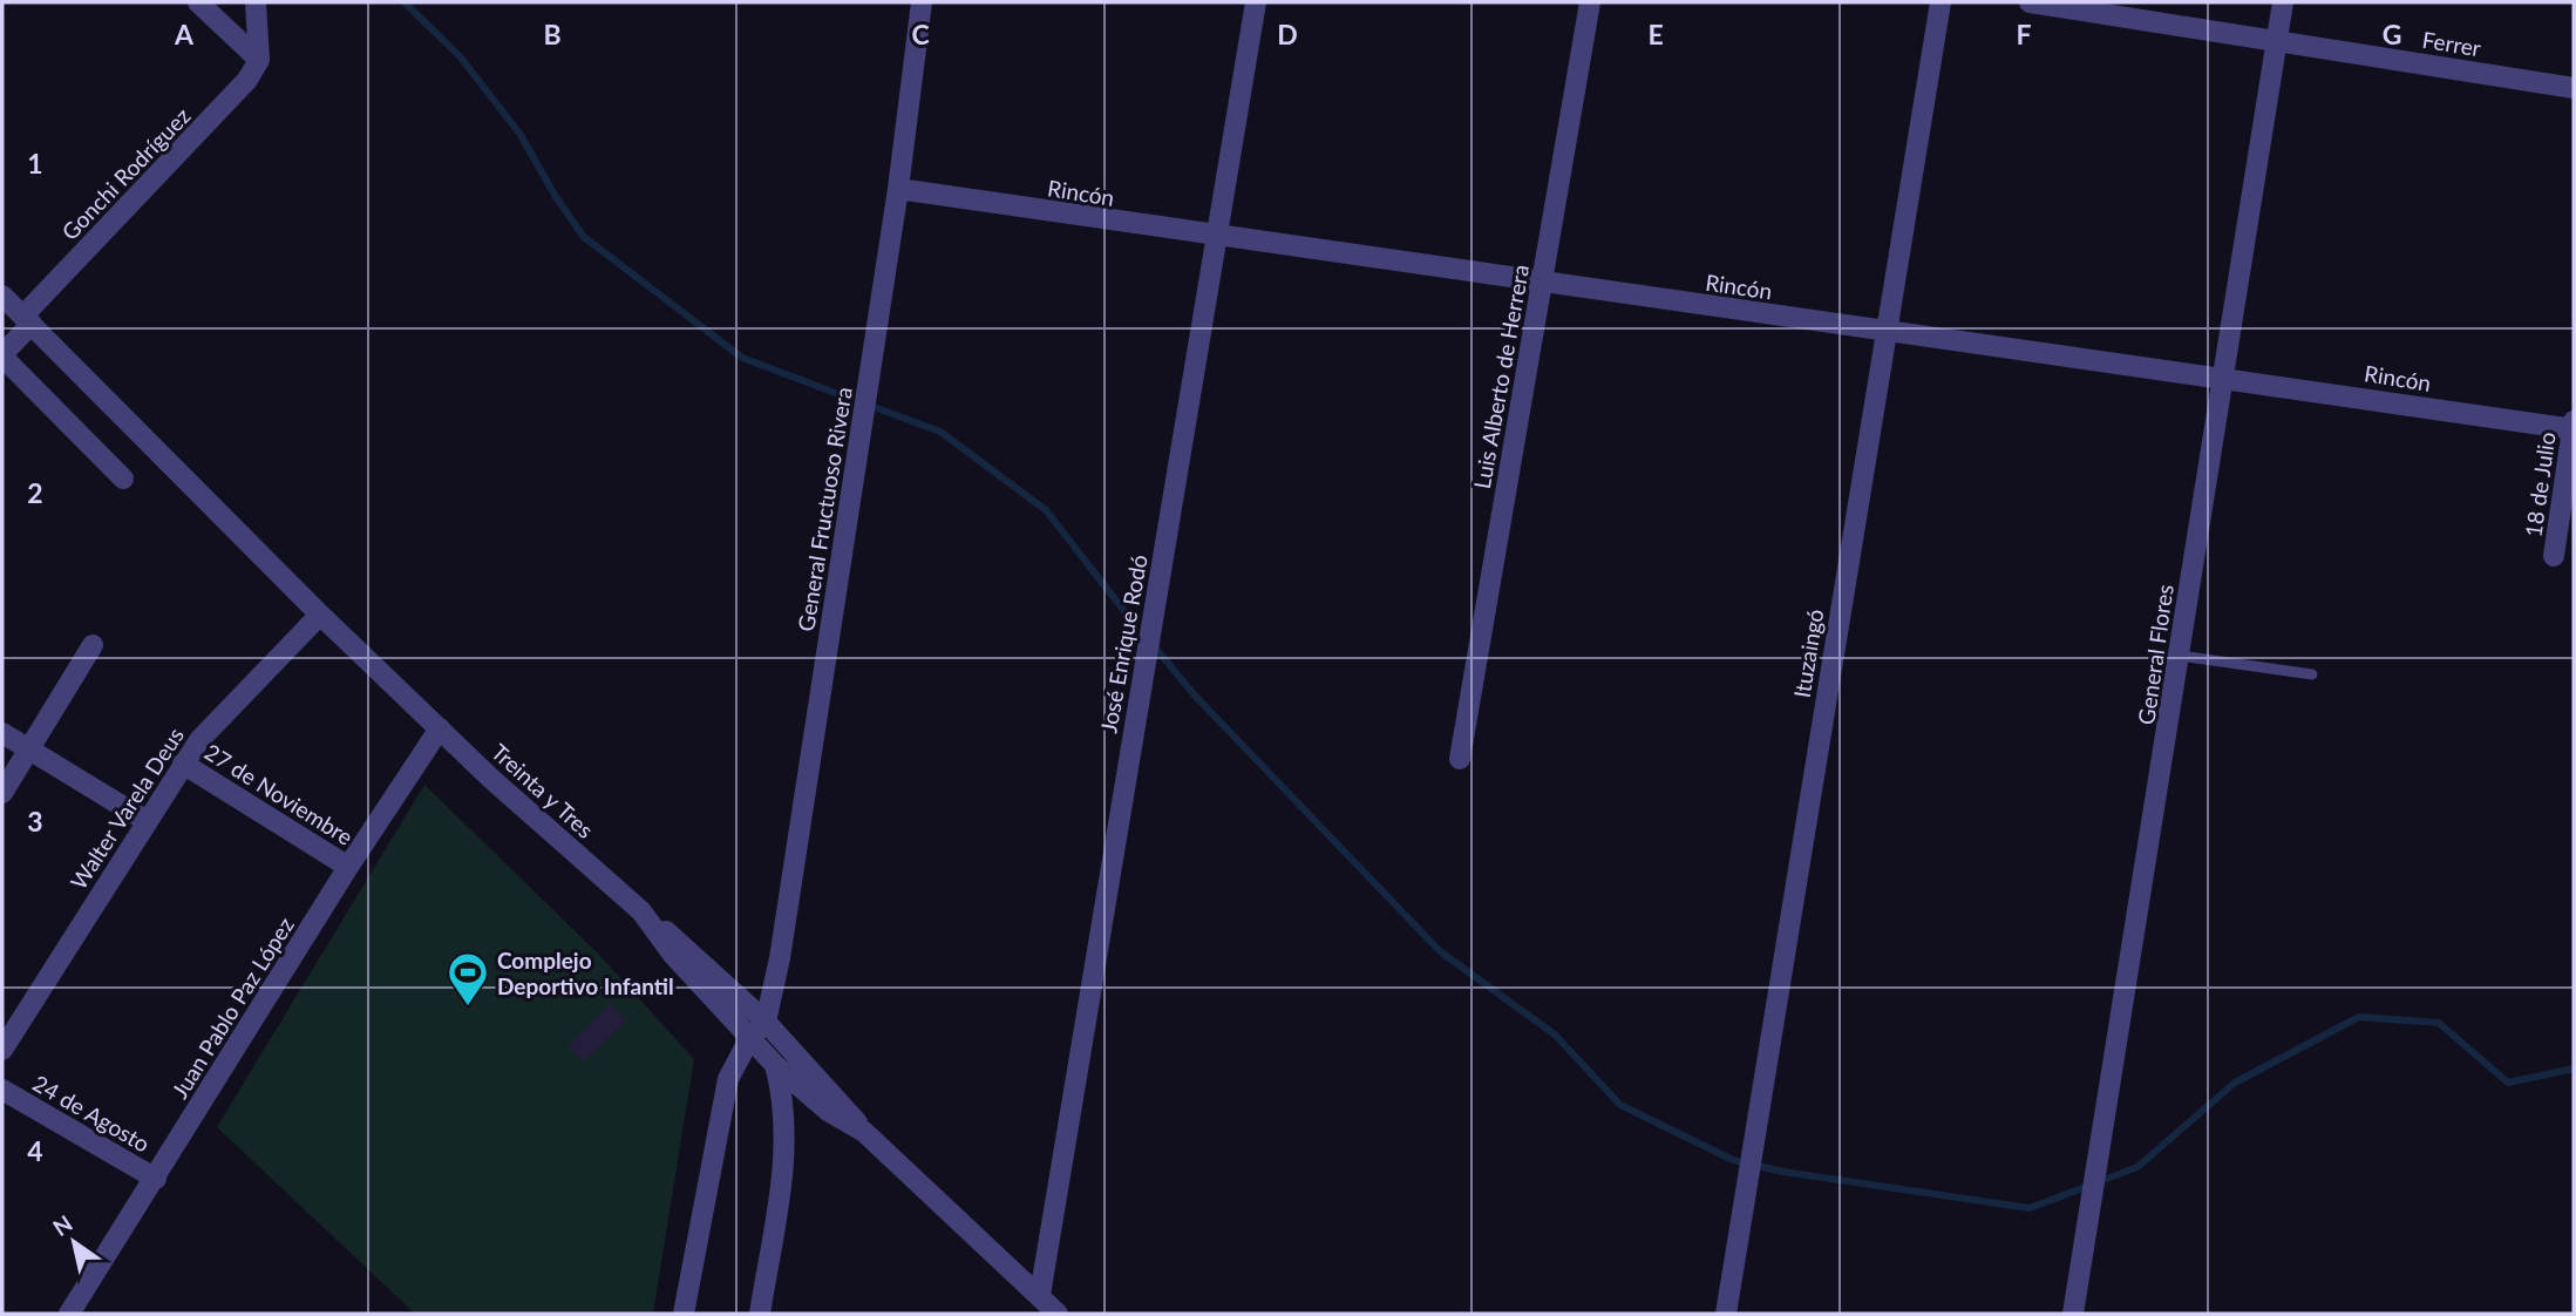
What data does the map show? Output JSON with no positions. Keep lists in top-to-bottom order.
{
  "streets": {
    "street": [
      "Ferrer",
      "Gonchi Rodríguez",
      "Rincón",
      "Luis Alberto de Herrera",
      "18 de Julio",
      "General Fructuoso Rivera",
      "José Enrique Rodó",
      "Ituzaingó",
      "General Flores",
      "Treinta y Tres",
      "27 de Noviembre",
      "Walter Varela Deus",
      "Juan Pablo Paz López",
      "24 de Agosto"
    ]
  },
  "crossings": [
    ["Ferrer", "General Flores"],
    ["Gonchi Rodríguez", "Treinta y Tres"],
    ["Rincón", "Luis Alberto de Herrera"],
    ["Rincón", "18 de Julio"],
    ["Rincón", "General Fructuoso Rivera"],
    ["Rincón", "José Enrique Rodó"],
    ["Rincón", "Ituzaingó"],
    ["Rincón", "General Flores"],
    ["José Enrique Rodó", "Treinta y Tres"],
    ["Treinta y Tres", "Walter Varela Deus"],
    ["Treinta y Tres", "Juan Pablo Paz López"],
    ["27 de Noviembre", "Walter Varela Deus"],
    ["27 de Noviembre", "Juan Pablo Paz López"],
    ["Juan Pablo Paz López", "24 de Agosto"]
  ],
  "places": {
    "sports": ["Complejo Deportivo Infantil"]
  },
  "north": "top left",
  "grid": {
    "columns": [
      "A",
      "B",
      "C",
      "D",
      "E",
      "F",
      "G"
    ],
    "rows": [
      "1",
      "2",
      "3",
      "4"
    ]
  }
}
